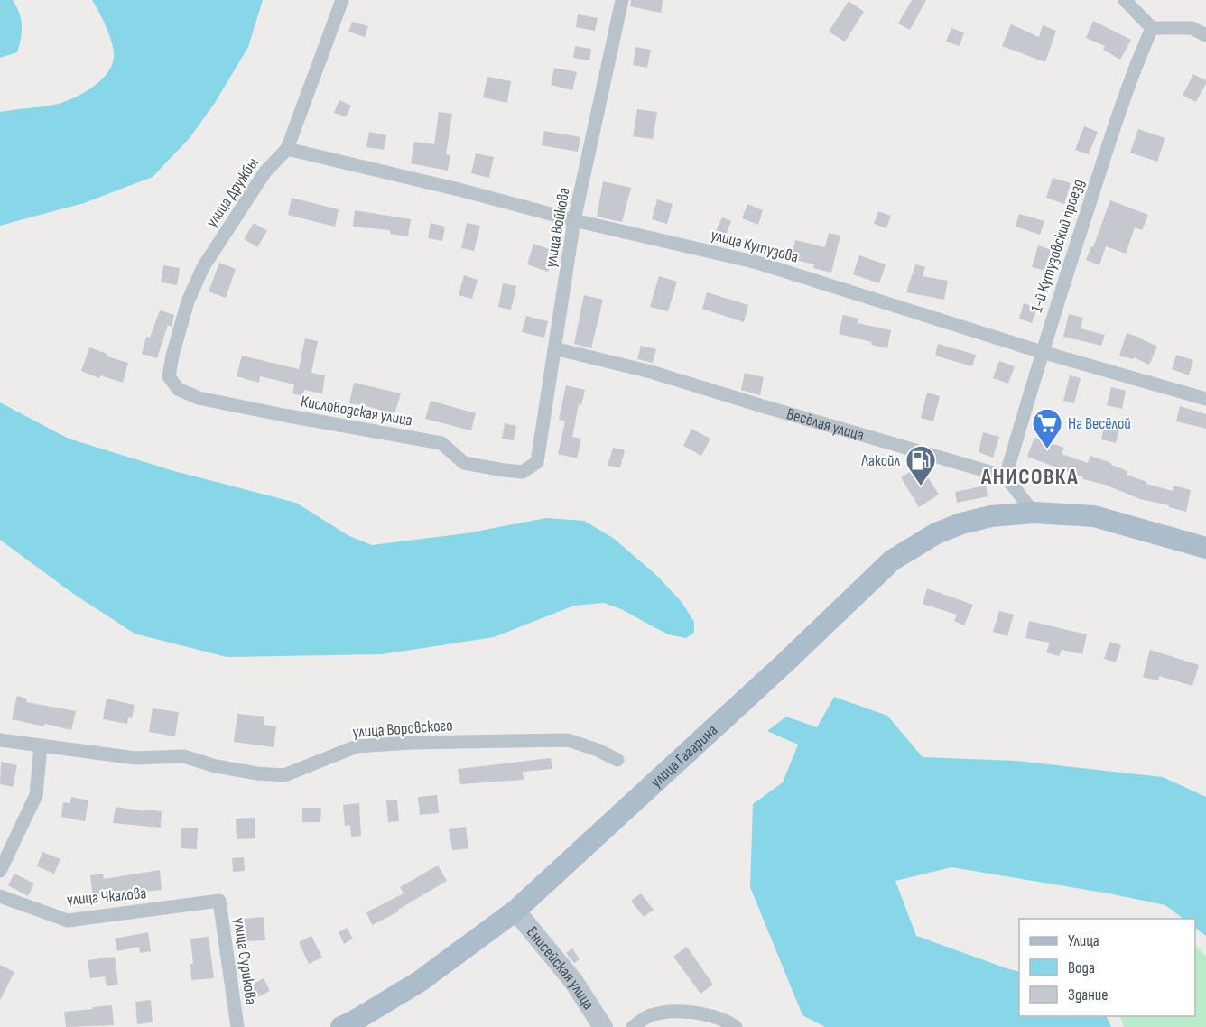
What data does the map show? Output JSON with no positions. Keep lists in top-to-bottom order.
{
  "streets": {
    "main road": ["улица Гагарина"],
    "street": [
      "улица Дружбы",
      "улица Войкова",
      "улица Кутузова",
      "1-й Кутузовский проезд",
      "Кисловодская улица",
      "Весёлая улица",
      "улица Воровского",
      "улица Чкалова",
      "улица Сурикова",
      "Енисейская улица"
    ]
  },
  "crossings": [
    ["улица Дружбы", "улица Кутузова"],
    ["улица Дружбы", "Кисловодская улица"],
    ["улица Войкова", "улица Кутузова"],
    ["улица Войкова", "Кисловодская улица"],
    ["улица Войкова", "Весёлая улица"],
    ["улица Кутузова", "1-й Кутузовский проезд"],
    ["1-й Кутузовский проезд", "Весёлая улица"],
    ["улица Гагарина", "Енисейская улица"],
    ["улица Чкалова", "улица Сурикова"]
  ],
  "districts": ["АНИСОВКА"],
  "places": {
    "supermarket": ["На Весёлой"],
    "fuel station": ["Лакойл"]
  },
  "legend": ["Улица", "Вода", "Здание"]
}
